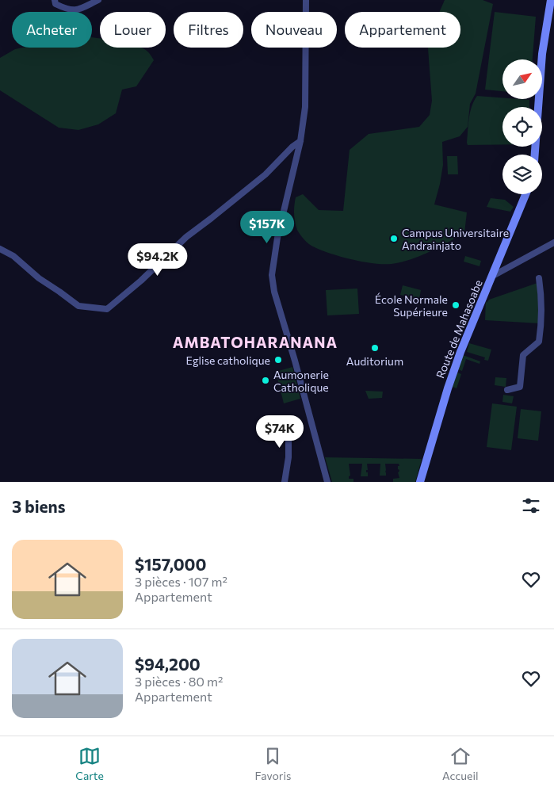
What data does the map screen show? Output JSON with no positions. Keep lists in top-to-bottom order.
{
  "streets": {
    "street": ["Route de Mahasoabe"]
  },
  "districts": ["AMBATOHARANANA"],
  "places": [
    "Campus Universitaire Andrainjato",
    "École Normale Supérieure",
    "Auditorium",
    "Eglise catholique",
    "Aumonerie Catholique"
  ],
  "north": "top right",
  "page": {
    "chip": [
      "Acheter",
      "Louer",
      "Filtres",
      "Nouveau",
      "Appartement"
    ],
    "price": ["$157K", "$94.2K", "$74K"],
    "heading": "3 biens",
    "list": [
      {
        "name": "$157,000",
        "note": "3 pièces · 107 m² · Appartement"
      },
      {
        "name": "$94,200",
        "note": "3 pièces · 80 m² · Appartement"
      }
    ],
    "tabs": ["Carte", "Favoris", "Accueil"]
  }
}
